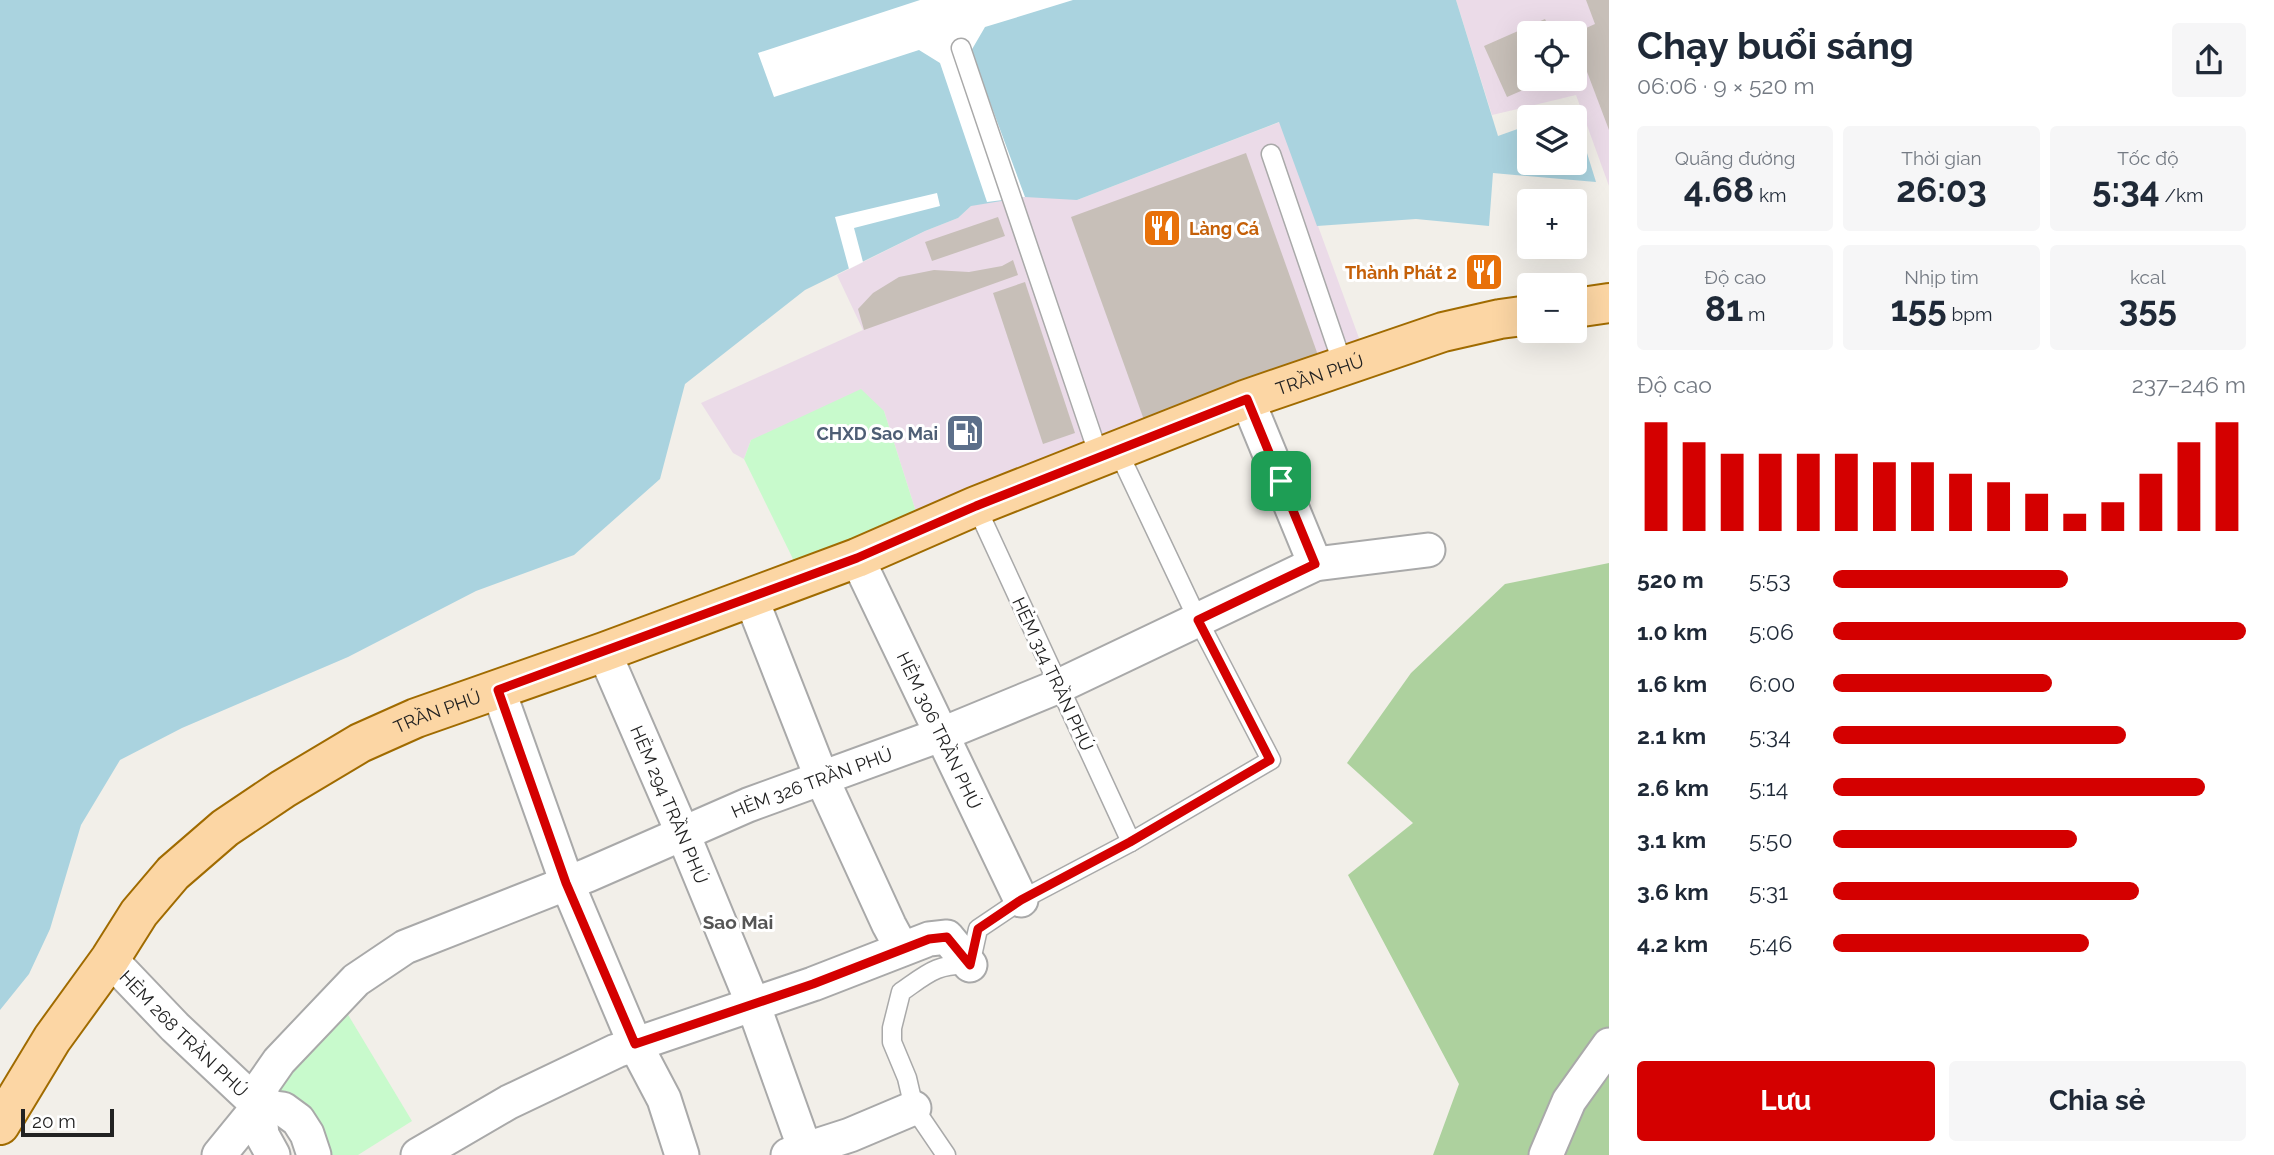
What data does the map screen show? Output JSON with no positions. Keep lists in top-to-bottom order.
{
  "streets": {
    "main road": ["TRẦN PHÚ"],
    "street": [
      "HẺM 306 TRẦN PHÚ",
      "HẺM 326 TRẦN PHÚ",
      "HẺM 294 TRẦN PHÚ",
      "HẺM 268 TRẦN PHÚ"
    ],
    "lane": ["HẺM 314 TRẦN PHÚ"]
  },
  "crossings": [
    ["TRẦN PHÚ", "HẺM 314 TRẦN PHÚ"],
    ["TRẦN PHÚ", "HẺM 306 TRẦN PHÚ"],
    ["TRẦN PHÚ", "HẺM 294 TRẦN PHÚ"],
    ["TRẦN PHÚ", "HẺM 268 TRẦN PHÚ"],
    ["HẺM 314 TRẦN PHÚ", "HẺM 326 TRẦN PHÚ"],
    ["HẺM 306 TRẦN PHÚ", "HẺM 326 TRẦN PHÚ"],
    ["HẺM 326 TRẦN PHÚ", "HẺM 294 TRẦN PHÚ"],
    ["HẺM 326 TRẦN PHÚ", "HẺM 268 TRẦN PHÚ"]
  ],
  "districts": ["Sao Mai"],
  "places": {
    "restaurant": ["Làng Cá", "Thành Phát 2"],
    "fuel station": ["CHXD Sao Mai"]
  },
  "scale_bar": "20 m",
  "page": {
    "heading": ["Chạy buổi sáng", "06:06 · 9 × 520 m"],
    "map_buttons": ["+", "−"],
    "stats": [
      ["Quãng đường", "4.68 km"],
      ["Thời gian", "26:03"],
      ["Tốc độ", "5:34 /km"],
      ["Độ cao", "81 m"],
      ["Nhịp tim", "155 bpm"],
      ["kcal", "355"]
    ],
    "chart": ["Độ cao", "237–246 m"],
    "list": [
      {
        "name": "520 m",
        "note": "5:53"
      },
      {
        "name": "1.0 km",
        "note": "5:06"
      },
      {
        "name": "1.6 km",
        "note": "6:00"
      },
      {
        "name": "2.1 km",
        "note": "5:34"
      },
      {
        "name": "2.6 km",
        "note": "5:14"
      },
      {
        "name": "3.1 km",
        "note": "5:50"
      },
      {
        "name": "3.6 km",
        "note": "5:31"
      },
      {
        "name": "4.2 km",
        "note": "5:46"
      }
    ],
    "buttons": ["Lưu", "Chia sẻ"],
    "scale": "20 m"
  }
}
